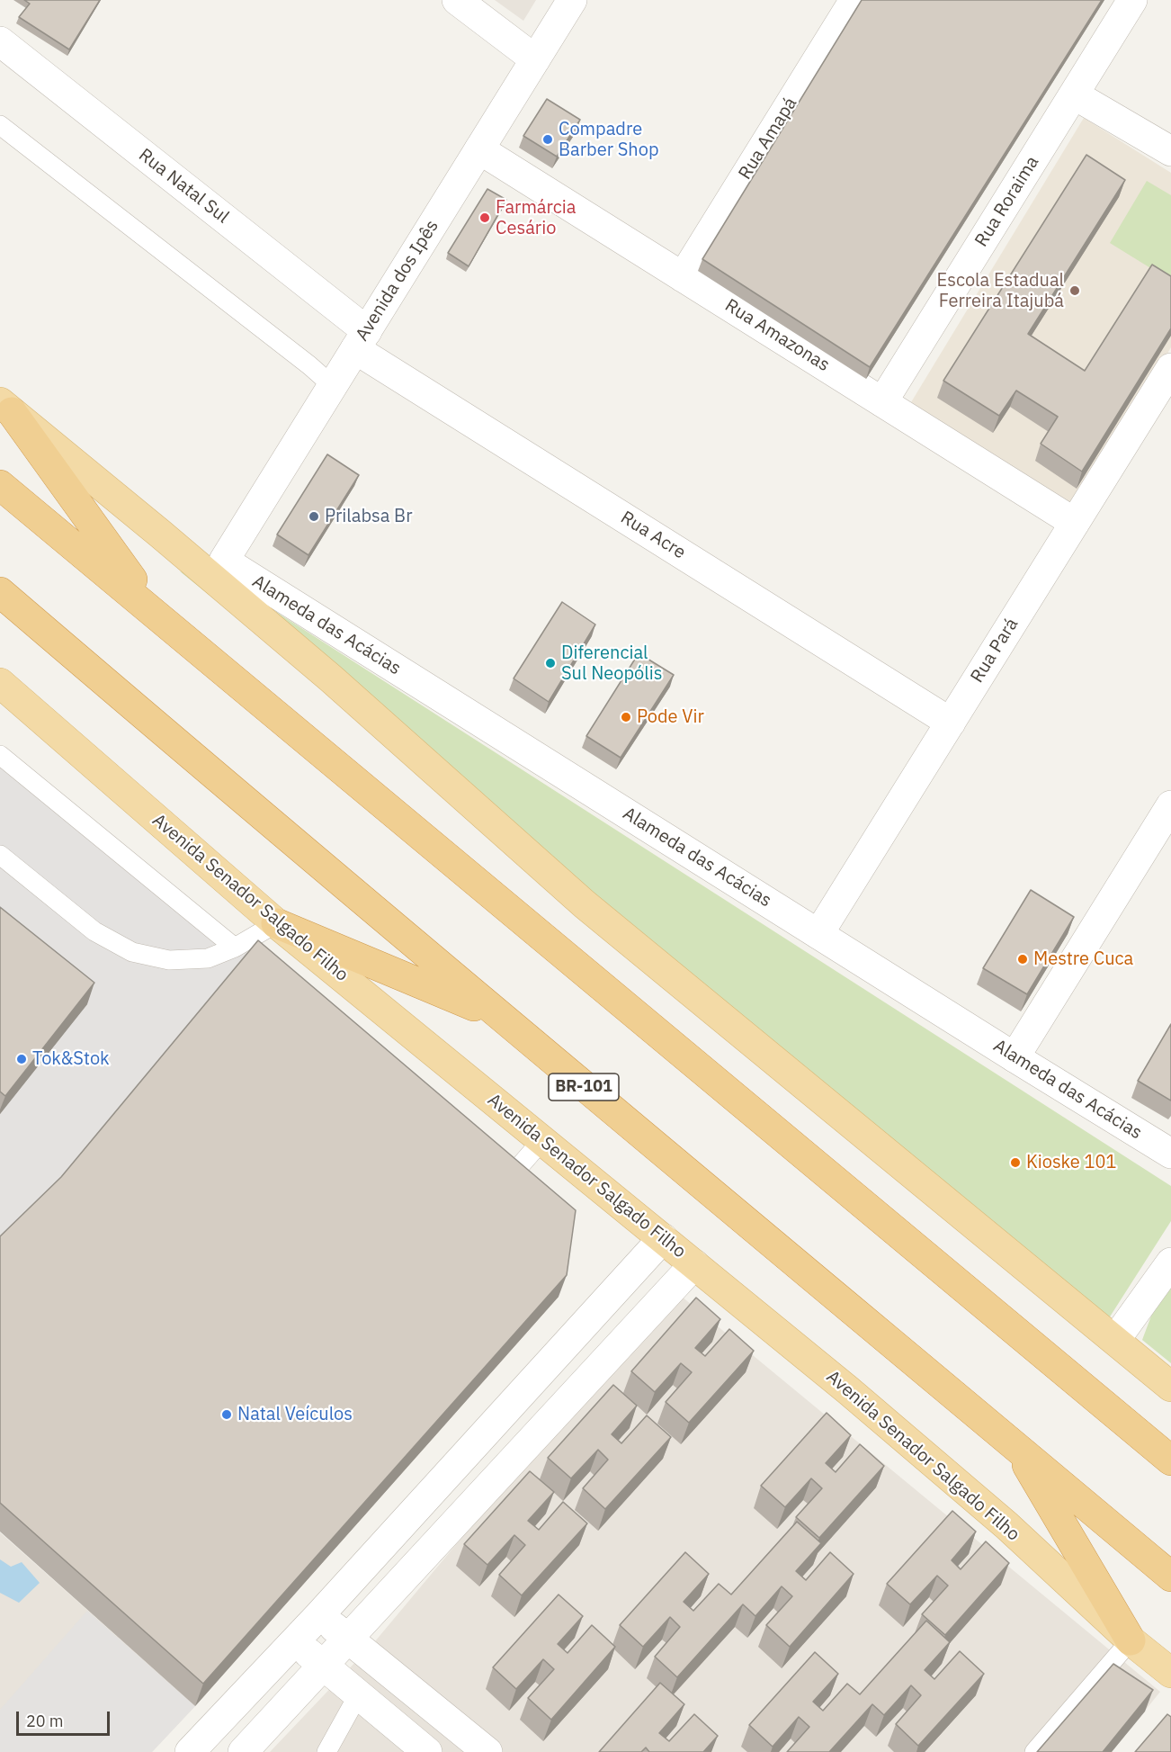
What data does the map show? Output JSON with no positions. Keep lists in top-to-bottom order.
{
  "streets": {
    "highway": ["BR-101"],
    "main road": ["Avenida Senador Salgado Filho"],
    "street": [
      "Rua Amapá",
      "Rua Natal Sul",
      "Rua Roraima",
      "Avenida dos Ipês",
      "Rua Amazonas",
      "Rua Acre",
      "Alameda das Acácias",
      "Rua Pará"
    ]
  },
  "crossings": [
    ["Rua Amapá", "Rua Amazonas"],
    ["Rua Natal Sul", "Avenida dos Ipês"],
    ["Rua Natal Sul", "Rua Acre"],
    ["Rua Roraima", "Rua Amazonas"],
    ["Avenida dos Ipês", "Rua Amazonas"],
    ["Avenida dos Ipês", "Rua Acre"],
    ["Avenida dos Ipês", "Alameda das Acácias"],
    ["Rua Amazonas", "Rua Pará"],
    ["Rua Acre", "Rua Pará"],
    ["Alameda das Acácias", "Rua Pará"]
  ],
  "places": [
    "Compadre Barber Shop",
    "Farmárcia Cesário",
    "Escola Estadual Ferreira Itajubá",
    "Prilabsa Br",
    "Diferencial Sul Neopólis",
    "Pode Vir",
    "Mestre Cuca",
    "Tok&Stok",
    "Kioske 101",
    "Natal Veículos"
  ],
  "scale_bar": "20 m"
}
